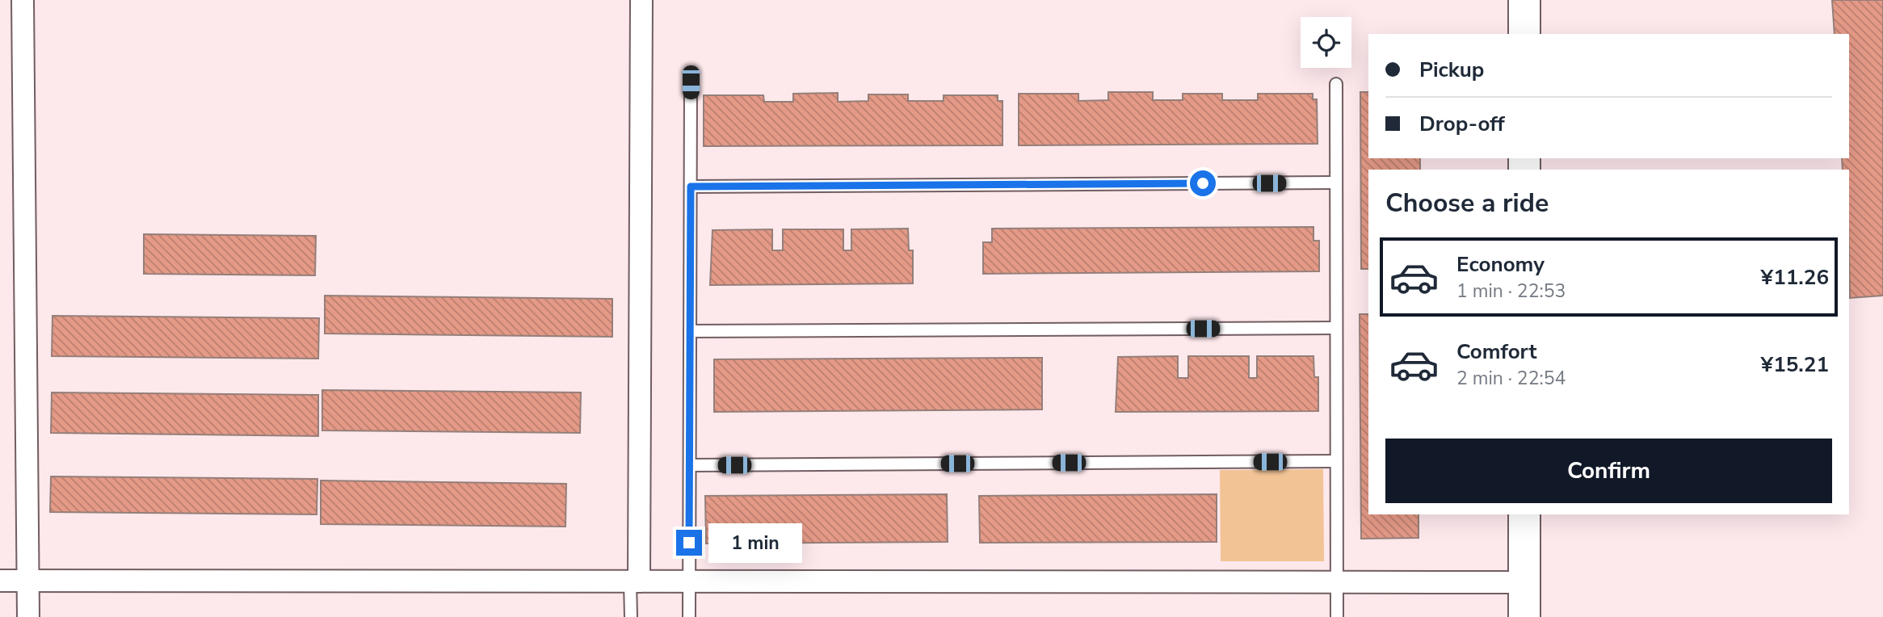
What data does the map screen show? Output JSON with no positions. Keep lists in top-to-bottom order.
{
  "page": {
    "banner": ["Pickup", "Drop-off"],
    "heading": "Choose a ride",
    "list": [
      {
        "name": "Economy",
        "note": "1 min · 22:53",
        "value": "¥11.26"
      },
      {
        "name": "Comfort",
        "note": "2 min · 22:54",
        "value": "¥15.21"
      }
    ],
    "buttons": "Confirm",
    "bubble": "1 min"
  }
}
